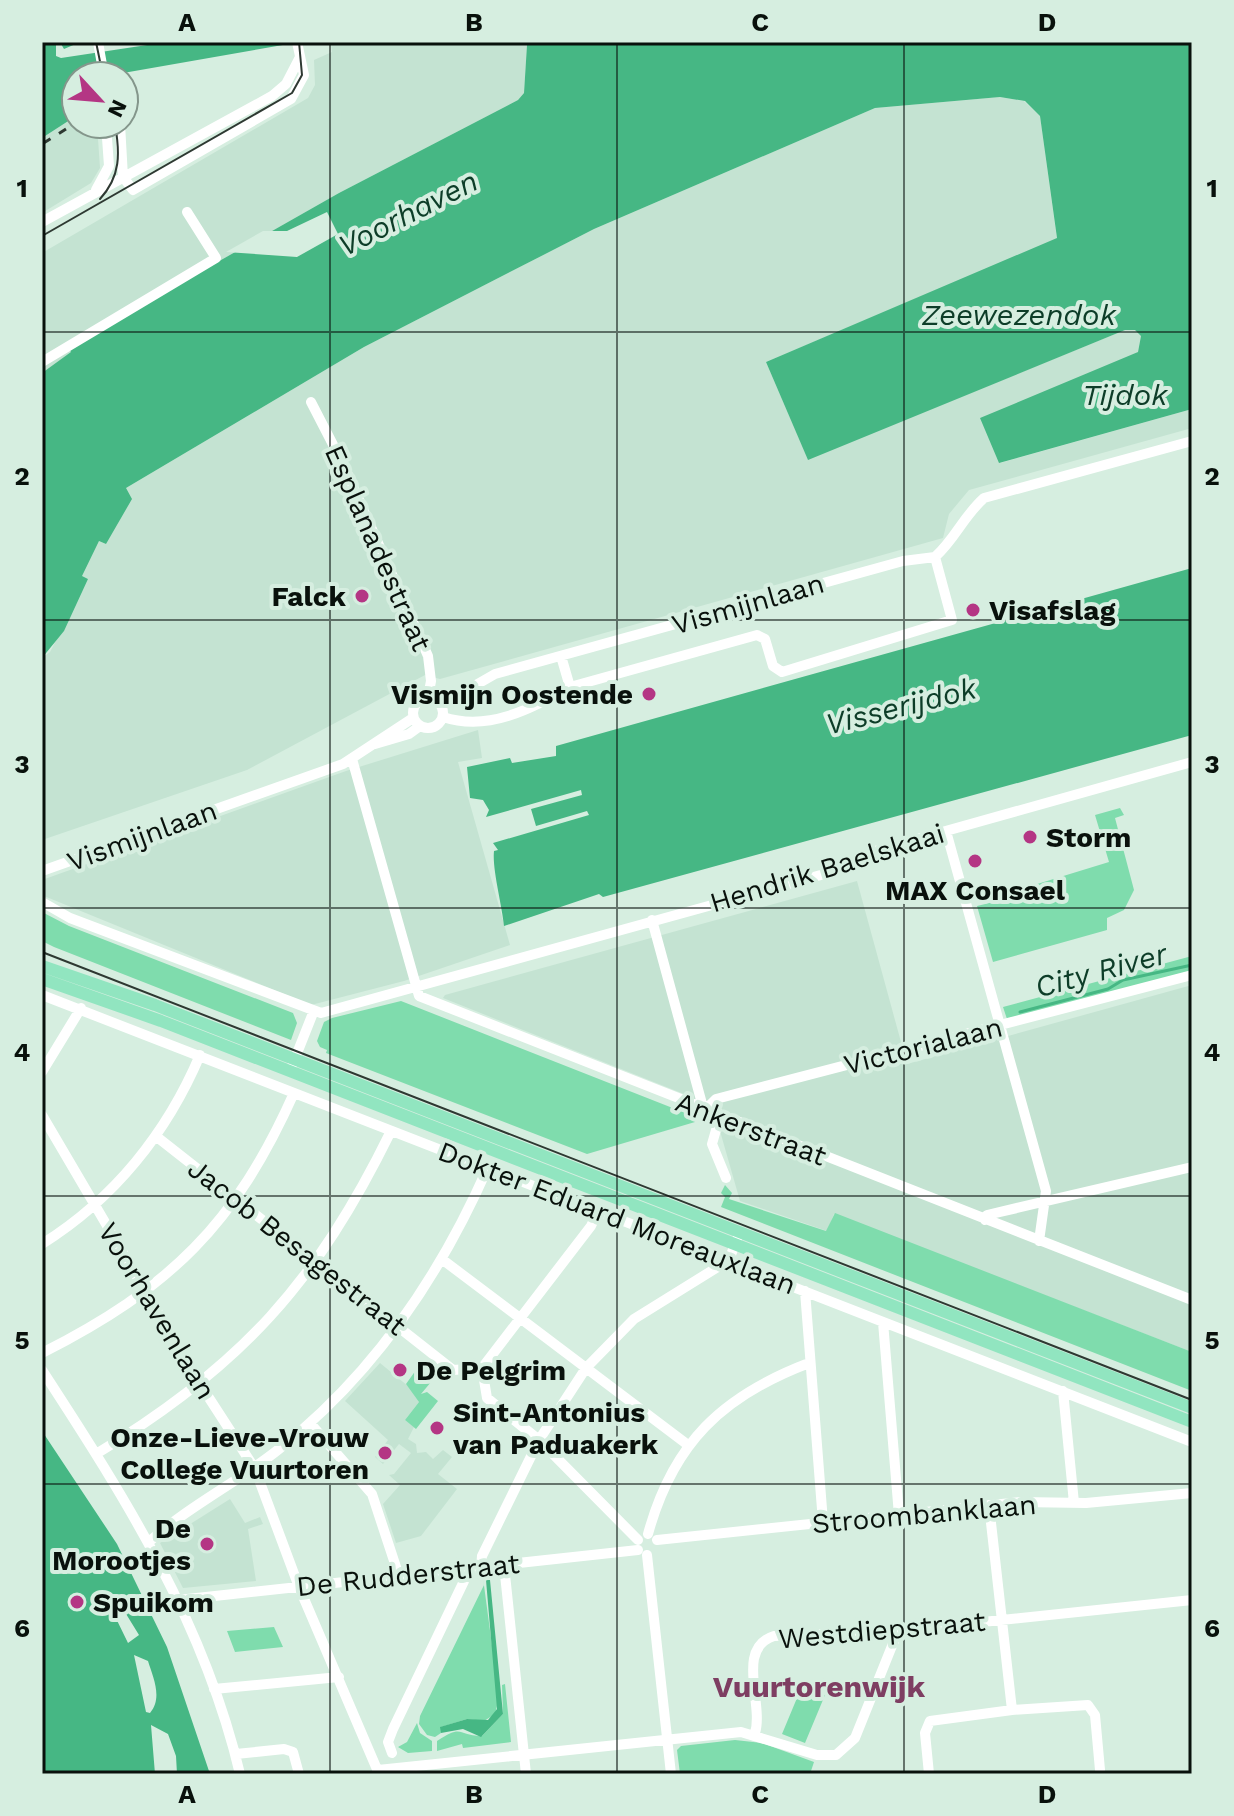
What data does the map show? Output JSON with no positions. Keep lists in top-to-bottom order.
{
  "streets": {
    "main road": ["Dokter Eduard Moreauxlaan"],
    "street": [
      "Esplanadestraat",
      "Vismijnlaan",
      "Hendrik Baelskaai",
      "Victorialaan",
      "Ankerstraat",
      "Jacob Besagestraat",
      "Voorhavenlaan",
      "Stroombanklaan",
      "De Rudderstraat",
      "Westdiepstraat"
    ]
  },
  "crossings": [
    ["Esplanadestraat", "Vismijnlaan"],
    ["Hendrik Baelskaai", "Ankerstraat"],
    ["Victorialaan", "Ankerstraat"],
    ["Voorhavenlaan", "De Rudderstraat"]
  ],
  "districts": ["Vuurtorenwijk"],
  "water": [
    "Voorhaven",
    "Zeewezendok",
    "Tijdok",
    "Visserijdok",
    "City River"
  ],
  "places": [
    "Falck",
    "Visafslag",
    "Vismijn Oostende",
    "Storm",
    "MAX Consael",
    "De Pelgrim",
    "Sint-Antonius van Paduakerk",
    "Onze-Lieve-Vrouw College Vuurtoren",
    "De Morootjes",
    "Spuikom"
  ],
  "north": "bottom right",
  "grid": {
    "columns": [
      "A",
      "B",
      "C",
      "D"
    ],
    "rows": [
      "1",
      "2",
      "3",
      "4",
      "5",
      "6"
    ]
  }
}
